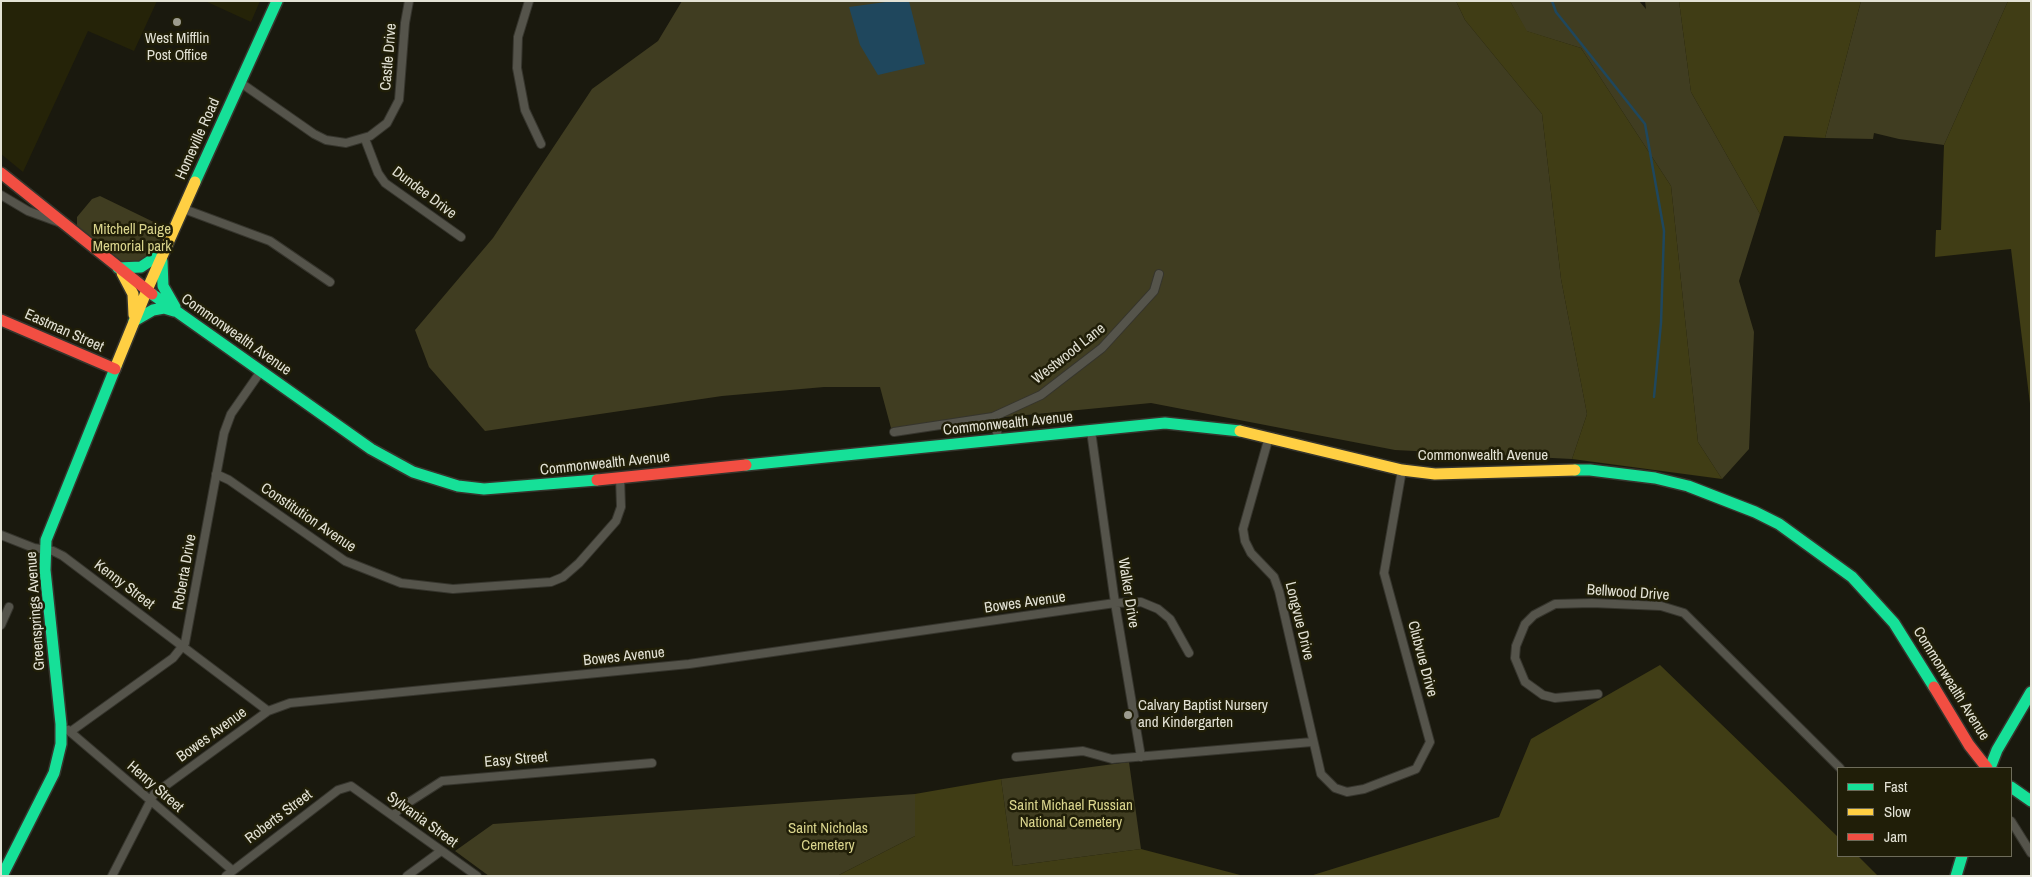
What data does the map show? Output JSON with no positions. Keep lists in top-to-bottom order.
{
  "streets": {
    "street": [
      "Castle Drive",
      "Homeville Road",
      "Dundee Drive",
      "Eastman Street",
      "Commonwealth Avenue",
      "Westwood Lane",
      "Constitution Avenue",
      "Roberta Drive",
      "Kenny Street",
      "Walker Drive",
      "Bellwood Drive",
      "Bowes Avenue",
      "Greensprings Avenue",
      "Longvue Drive",
      "Clubvue Drive",
      "Easy Street",
      "Henry Street",
      "Roberts Street",
      "Sylvania Street"
    ]
  },
  "crossings": [
    ["Castle Drive", "Homeville Road"],
    ["Castle Drive", "Dundee Drive"],
    ["Homeville Road", "Commonwealth Avenue"],
    ["Homeville Road", "Greensprings Avenue"],
    ["Eastman Street", "Greensprings Avenue"],
    ["Commonwealth Avenue", "Constitution Avenue"],
    ["Commonwealth Avenue", "Roberta Drive"],
    ["Commonwealth Avenue", "Walker Drive"],
    ["Commonwealth Avenue", "Greensprings Avenue"],
    ["Commonwealth Avenue", "Longvue Drive"],
    ["Commonwealth Avenue", "Clubvue Drive"],
    ["Constitution Avenue", "Roberta Drive"],
    ["Roberta Drive", "Kenny Street"],
    ["Kenny Street", "Bowes Avenue"],
    ["Kenny Street", "Greensprings Avenue"],
    ["Walker Drive", "Bowes Avenue"],
    ["Bowes Avenue", "Henry Street"],
    ["Greensprings Avenue", "Henry Street"],
    ["Longvue Drive", "Clubvue Drive"],
    ["Easy Street", "Sylvania Street"],
    ["Henry Street", "Roberts Street"],
    ["Roberts Street", "Sylvania Street"]
  ],
  "parks": ["Mitchell Paige Memorial park", "Saint Michael Russian National Cemetery", "Saint Nicholas Cemetery"],
  "places": ["West Mifflin Post Office", "Calvary Baptist Nursery and Kindergarten"],
  "legend": ["Fast", "Slow", "Jam"]
}
